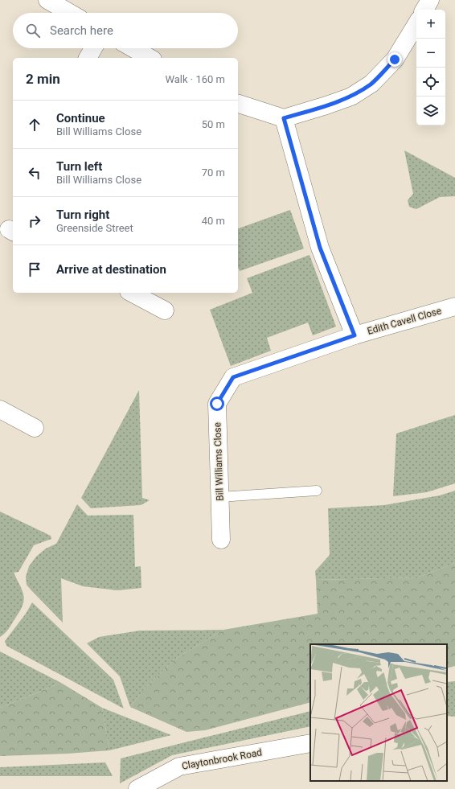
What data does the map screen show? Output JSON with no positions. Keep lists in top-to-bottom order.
{
  "streets": {
    "street": ["Edith Cavell Close", "Bill Williams Close", "Claytonbrook Road"]
  },
  "crossings": [
    ["Edith Cavell Close", "Bill Williams Close"]
  ],
  "page": {
    "map_buttons": ["+", "−"],
    "search": "Search here",
    "heading": ["2 min", "Walk · 160 m"],
    "list": [
      ["Continue", "Bill Williams Close", "50 m"],
      ["Turn left", "Bill Williams Close", "70 m"],
      ["Turn right", "Greenside Street", "40 m"],
      "Arrive at destination"
    ]
  }
}
